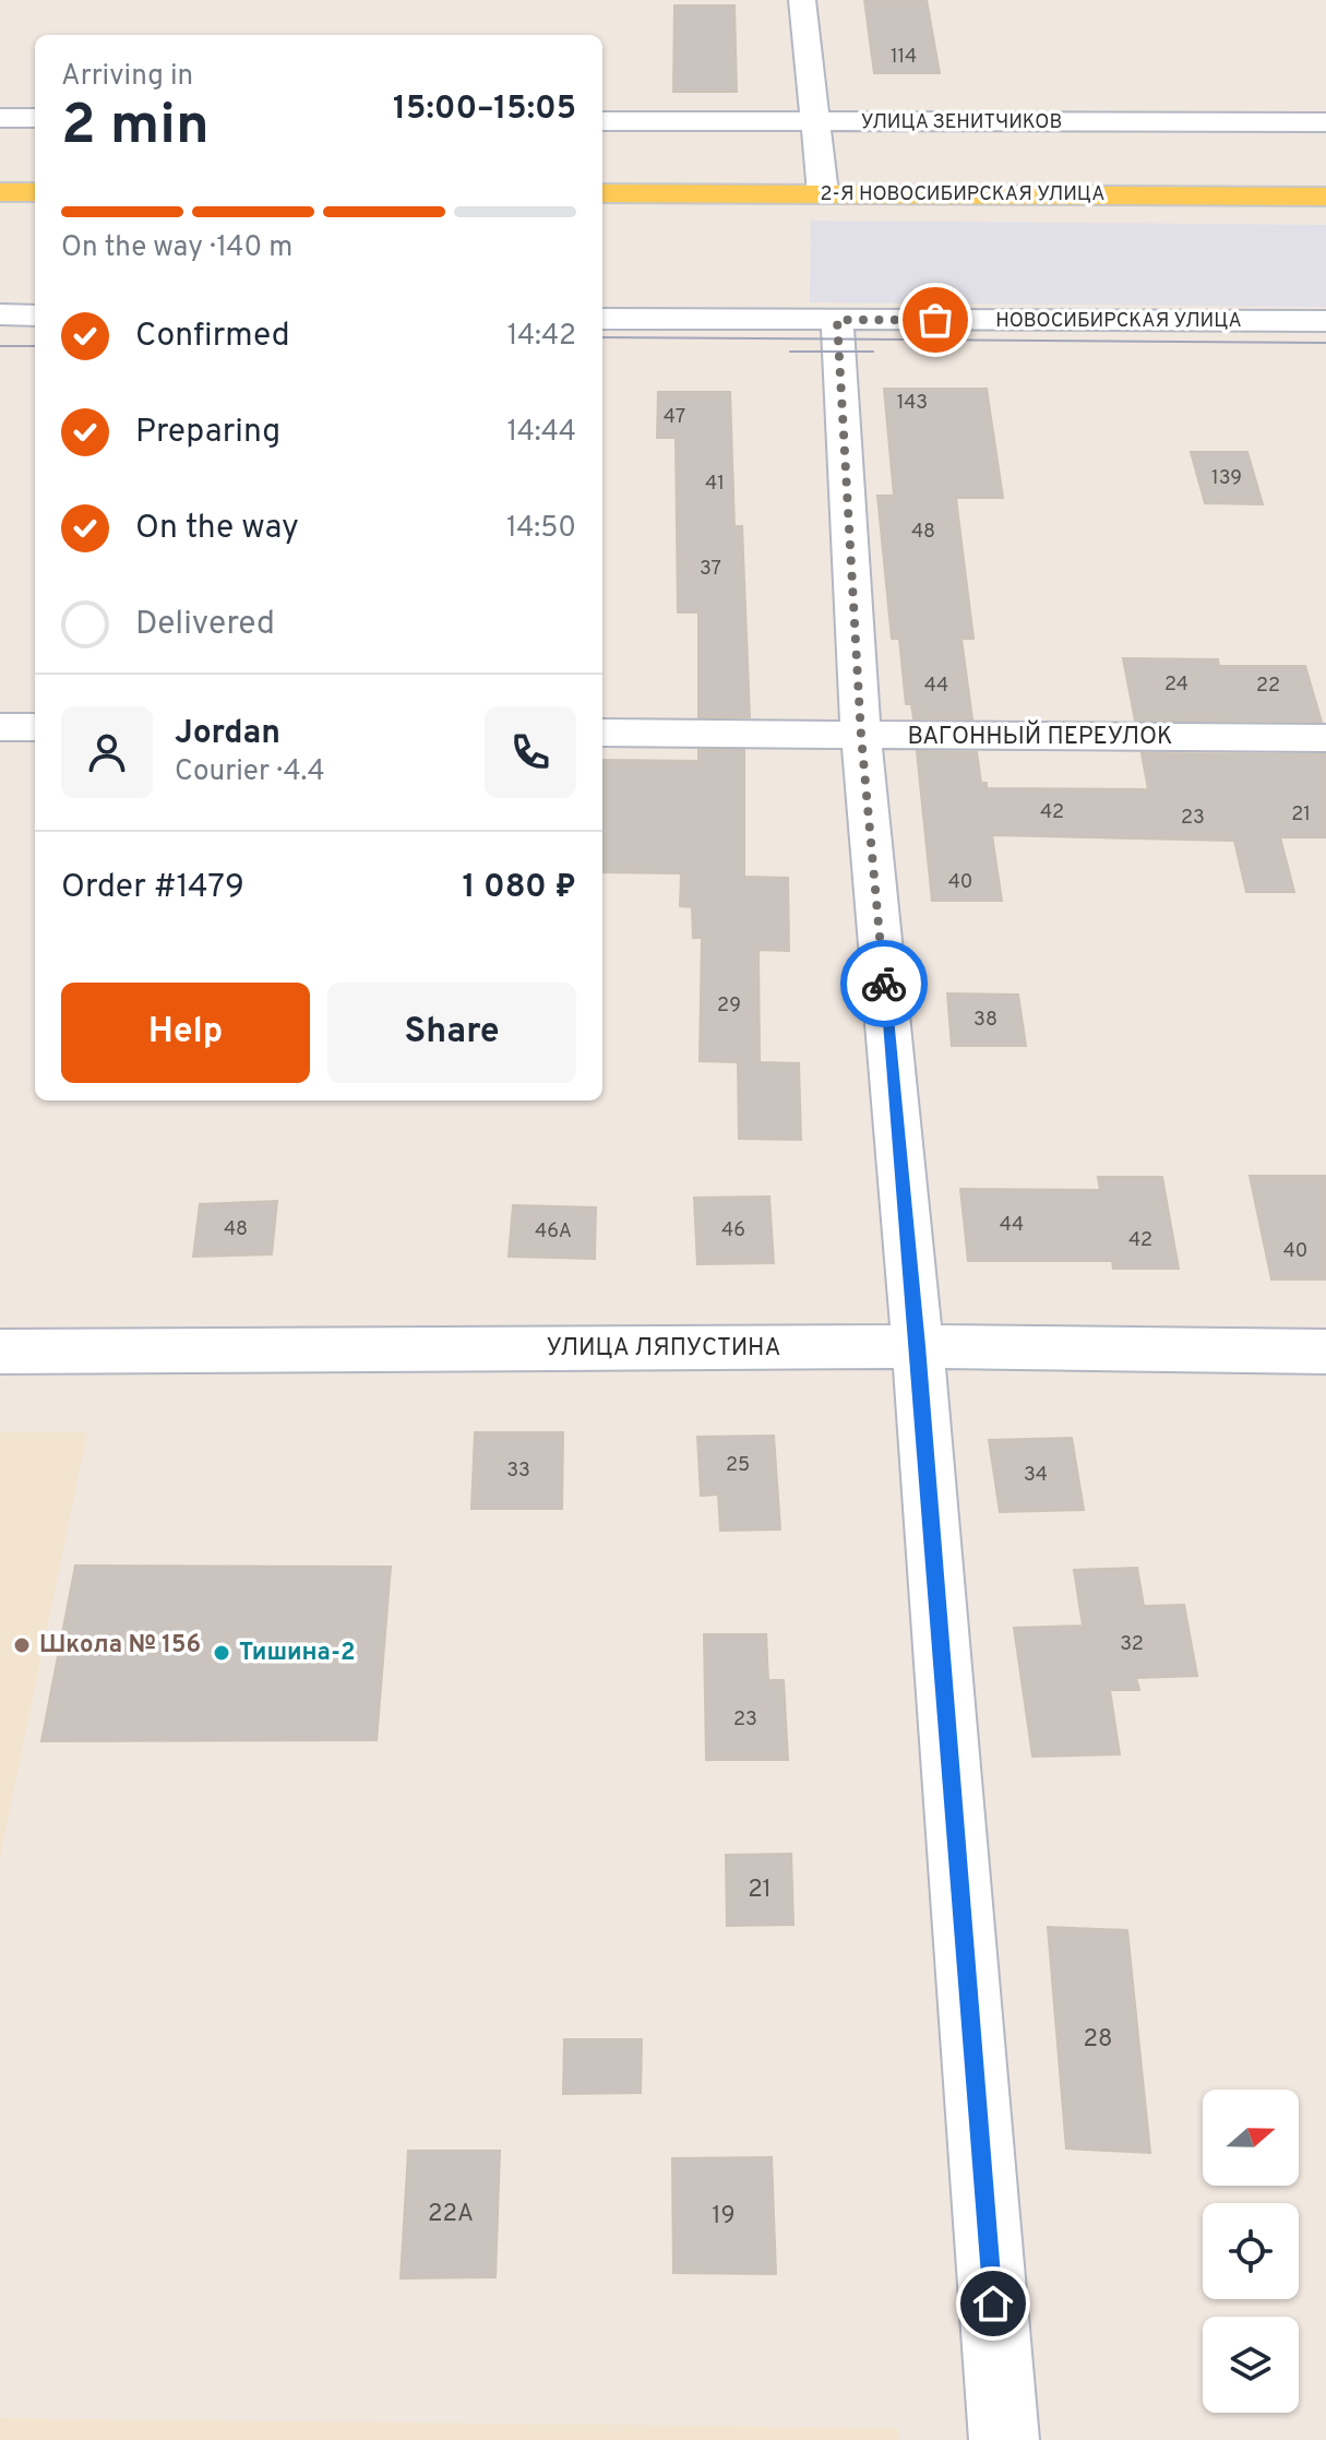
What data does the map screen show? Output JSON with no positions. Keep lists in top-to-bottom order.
{
  "streets": {
    "main road": ["2-Я НОВОСИБИРСКАЯ УЛИЦА"],
    "street": [
      "УЛИЦА ЗЕНИТЧИКОВ",
      "НОВОСИБИРСКАЯ УЛИЦА",
      "ВАГОННЫЙ ПЕРЕУЛОК",
      "УЛИЦА ЛЯПУСТИНА"
    ]
  },
  "places": ["Школа № 156", "Тишина-2"],
  "house_numbers": [
    "114",
    "143",
    "47",
    "139",
    "41",
    "48",
    "37",
    "24",
    "44",
    "22",
    "42",
    "21",
    "23",
    "40",
    "29",
    "38",
    "44",
    "48",
    "46",
    "46А",
    "42",
    "40",
    "25",
    "33",
    "34",
    "32",
    "23",
    "21",
    "28",
    "22А",
    "19"
  ],
  "north": "right",
  "page": {
    "heading": ["2 min", "Arriving in", "15:00–15:05"],
    "panel": [
      "Jordan",
      "Courier · 4.4",
      "Order #1479",
      "1 080 ₽"
    ],
    "bar": "On the way · 140 m",
    "list": [
      ["Confirmed", "14:42"],
      ["Preparing", "14:44"],
      ["On the way", "14:50"],
      "Delivered"
    ],
    "buttons": ["Help", "Share"]
  }
}
